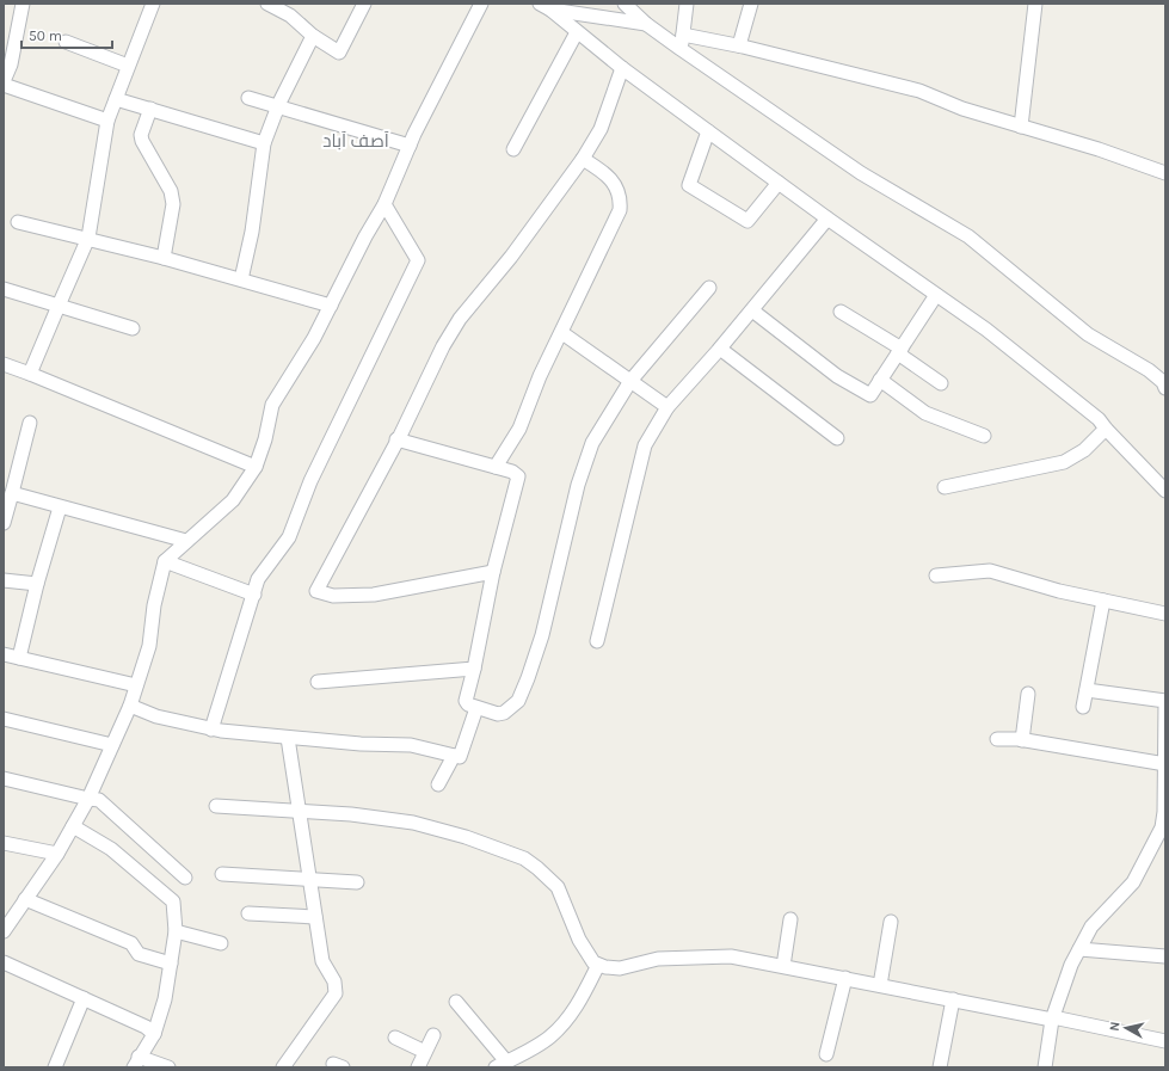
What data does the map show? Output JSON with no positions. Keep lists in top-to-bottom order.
{
  "districts": ["آصف آباد"],
  "scale_bar": "50 m",
  "north": "left"
}
